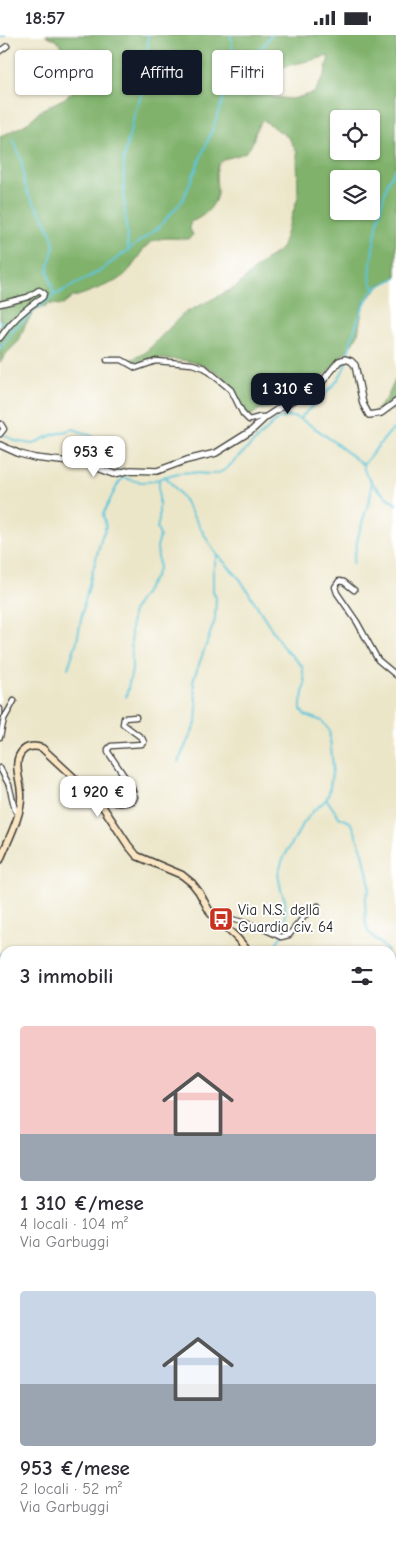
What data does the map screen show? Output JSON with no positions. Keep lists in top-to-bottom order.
{
  "places": {
    "bus stop": ["Via N.S. della Guardia civ. 64"]
  },
  "page": {
    "status": "18:57",
    "chip": ["Compra", "Affitta", "Filtri"],
    "price": ["1 310 €", "953 €", "1 920 €"],
    "heading": "3 immobili",
    "list": [
      {
        "name": "1 310 €/mese",
        "note": "4 locali · 104 m² · Via Garbuggi"
      },
      {
        "name": "953 €/mese",
        "note": "2 locali · 52 m² · Via Garbuggi"
      }
    ]
  }
}
